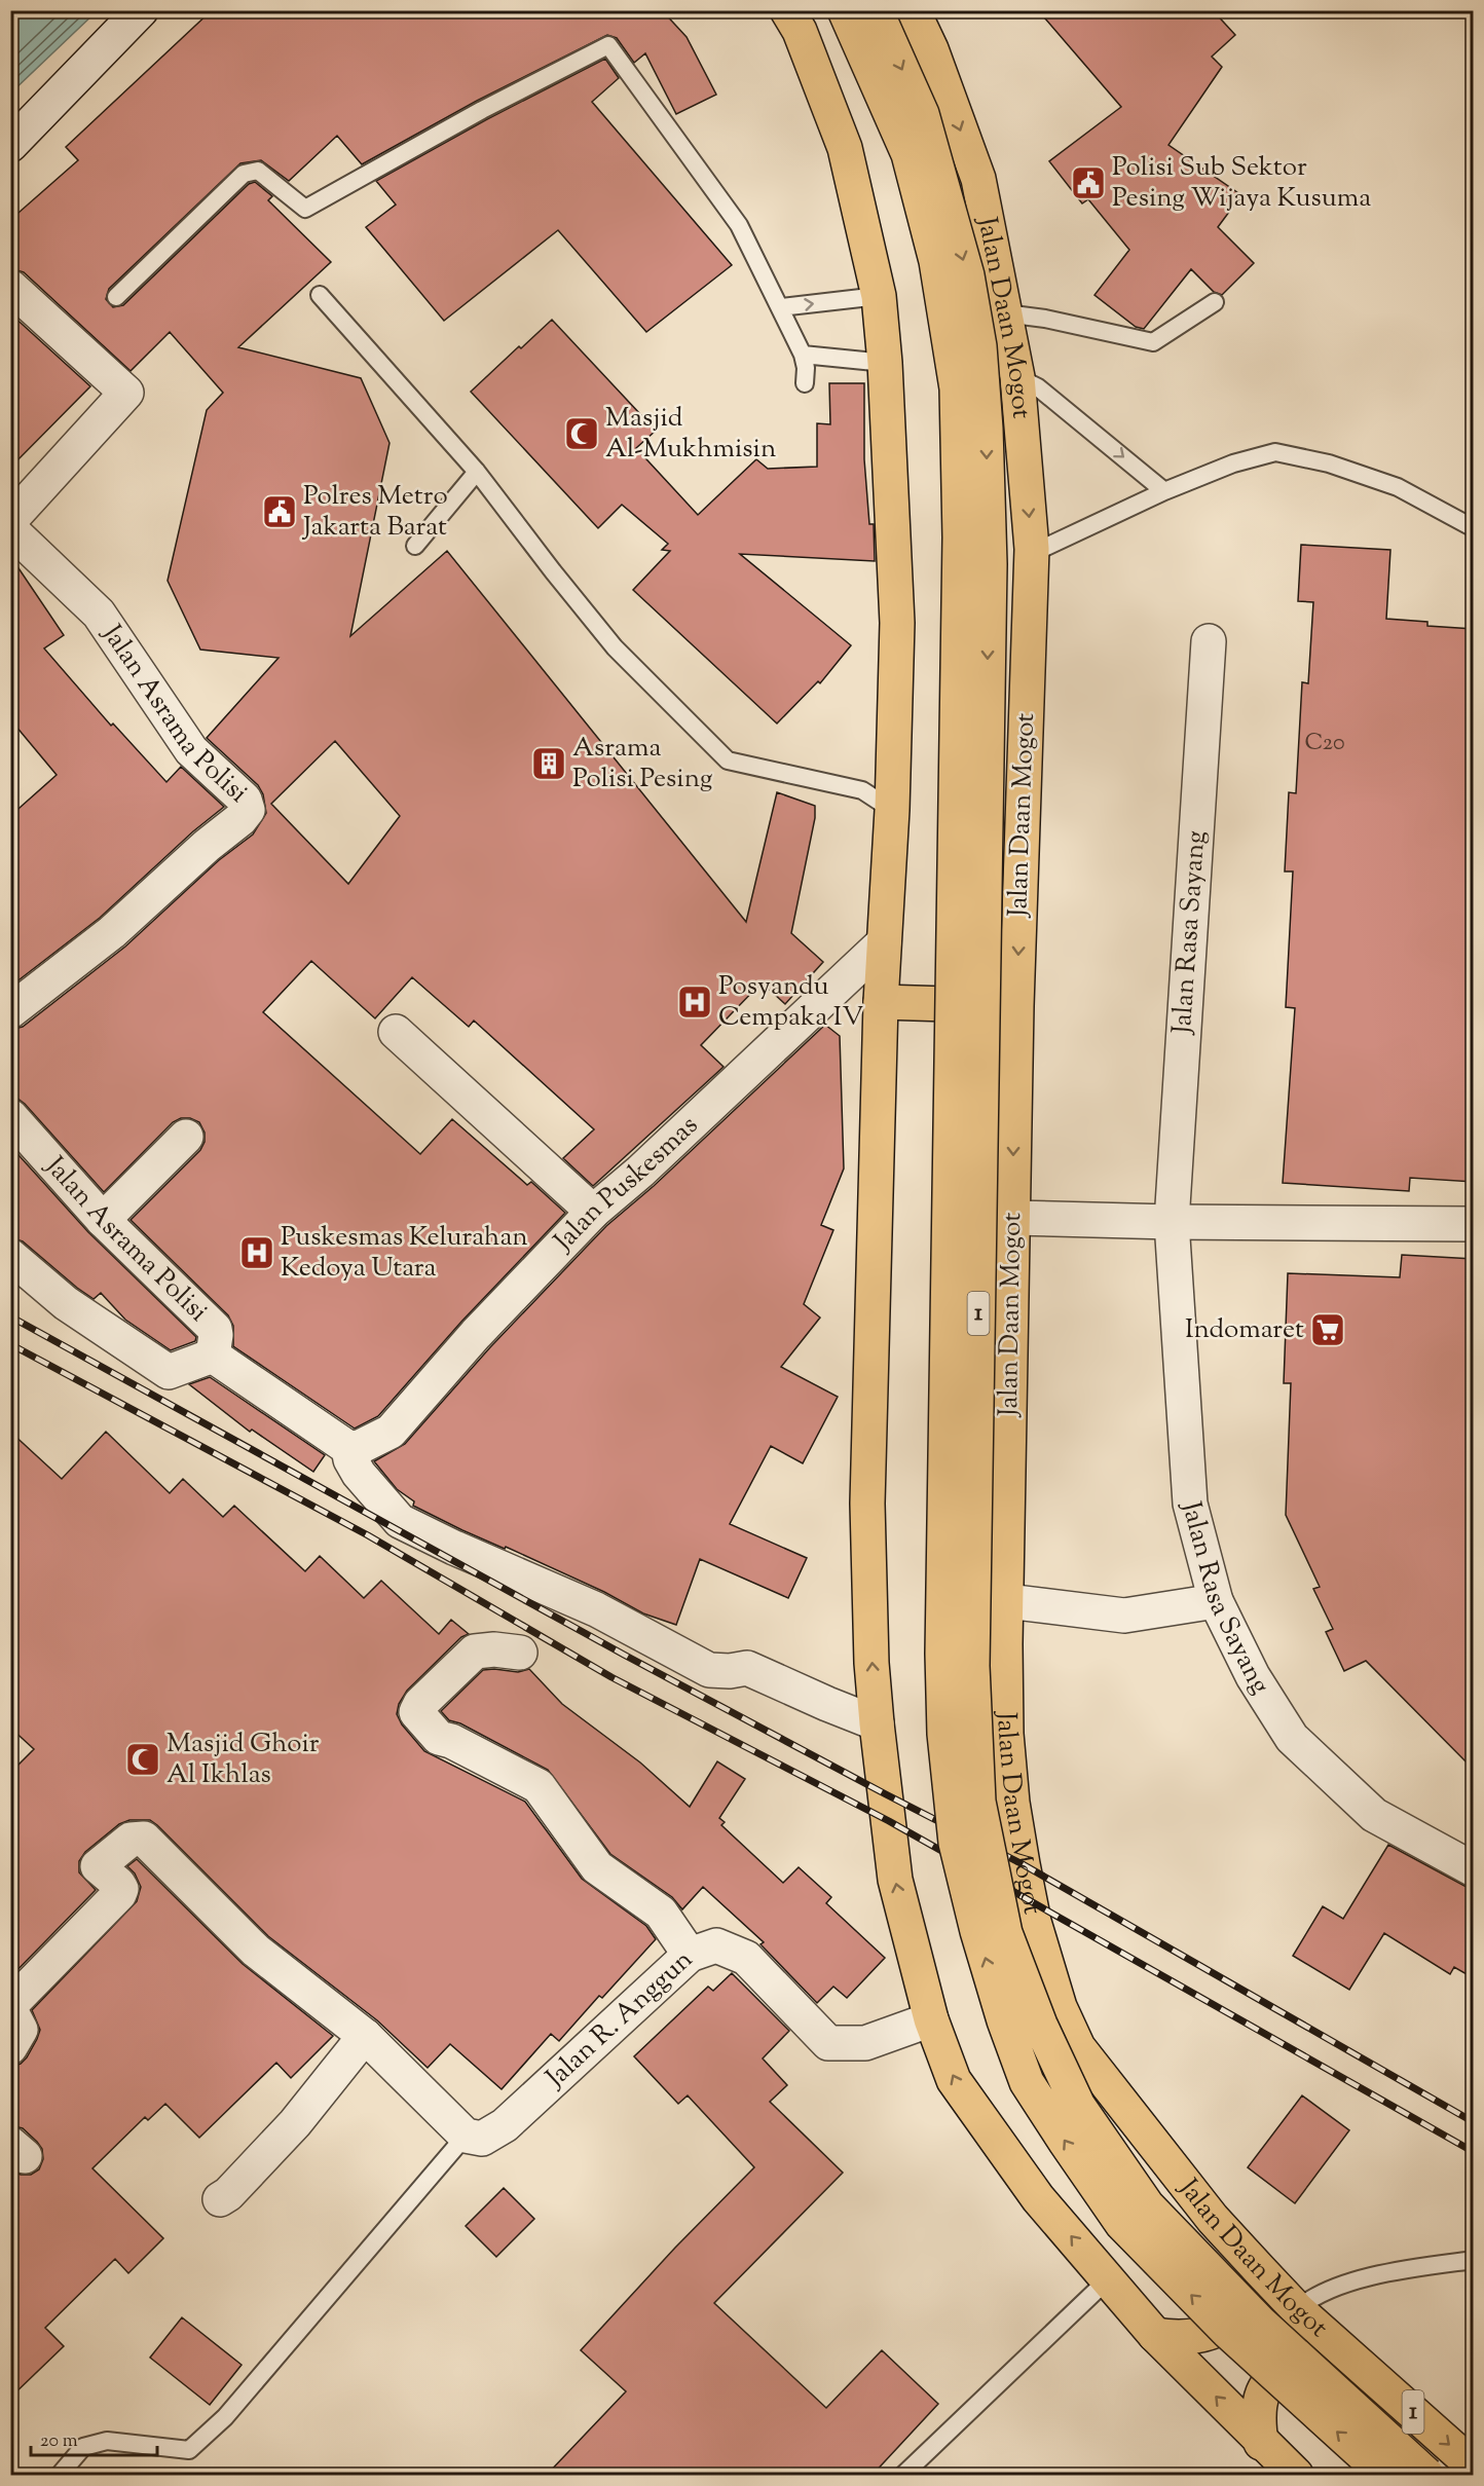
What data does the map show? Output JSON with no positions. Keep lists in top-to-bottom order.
{
  "streets": {
    "highway": ["Jalan Daan Mogot", "1"],
    "street": [
      "Jalan Asrama Polisi",
      "Jalan Rasa Sayang",
      "Jalan Puskesmas",
      "Jalan R. Anggun"
    ]
  },
  "crossings": [
    ["Jalan Asrama Polisi", "Jalan Puskesmas"]
  ],
  "places": {
    "public building": ["Polisi Sub Sektor Pesing Wijaya Kusuma", "Polres Metro Jakarta Barat"],
    "mosque": ["Masjid Al-Mukhmisin", "Masjid Ghoir Al Ikhlas"],
    "building": ["Asrama Polisi Pesing"],
    "hospital": ["Posyandu Cempaka IV", "Puskesmas Kelurahan Kedoya Utara"],
    "supermarket": ["Indomaret"]
  },
  "house_numbers": ["C20"],
  "scale_bar": "20 m"
}
